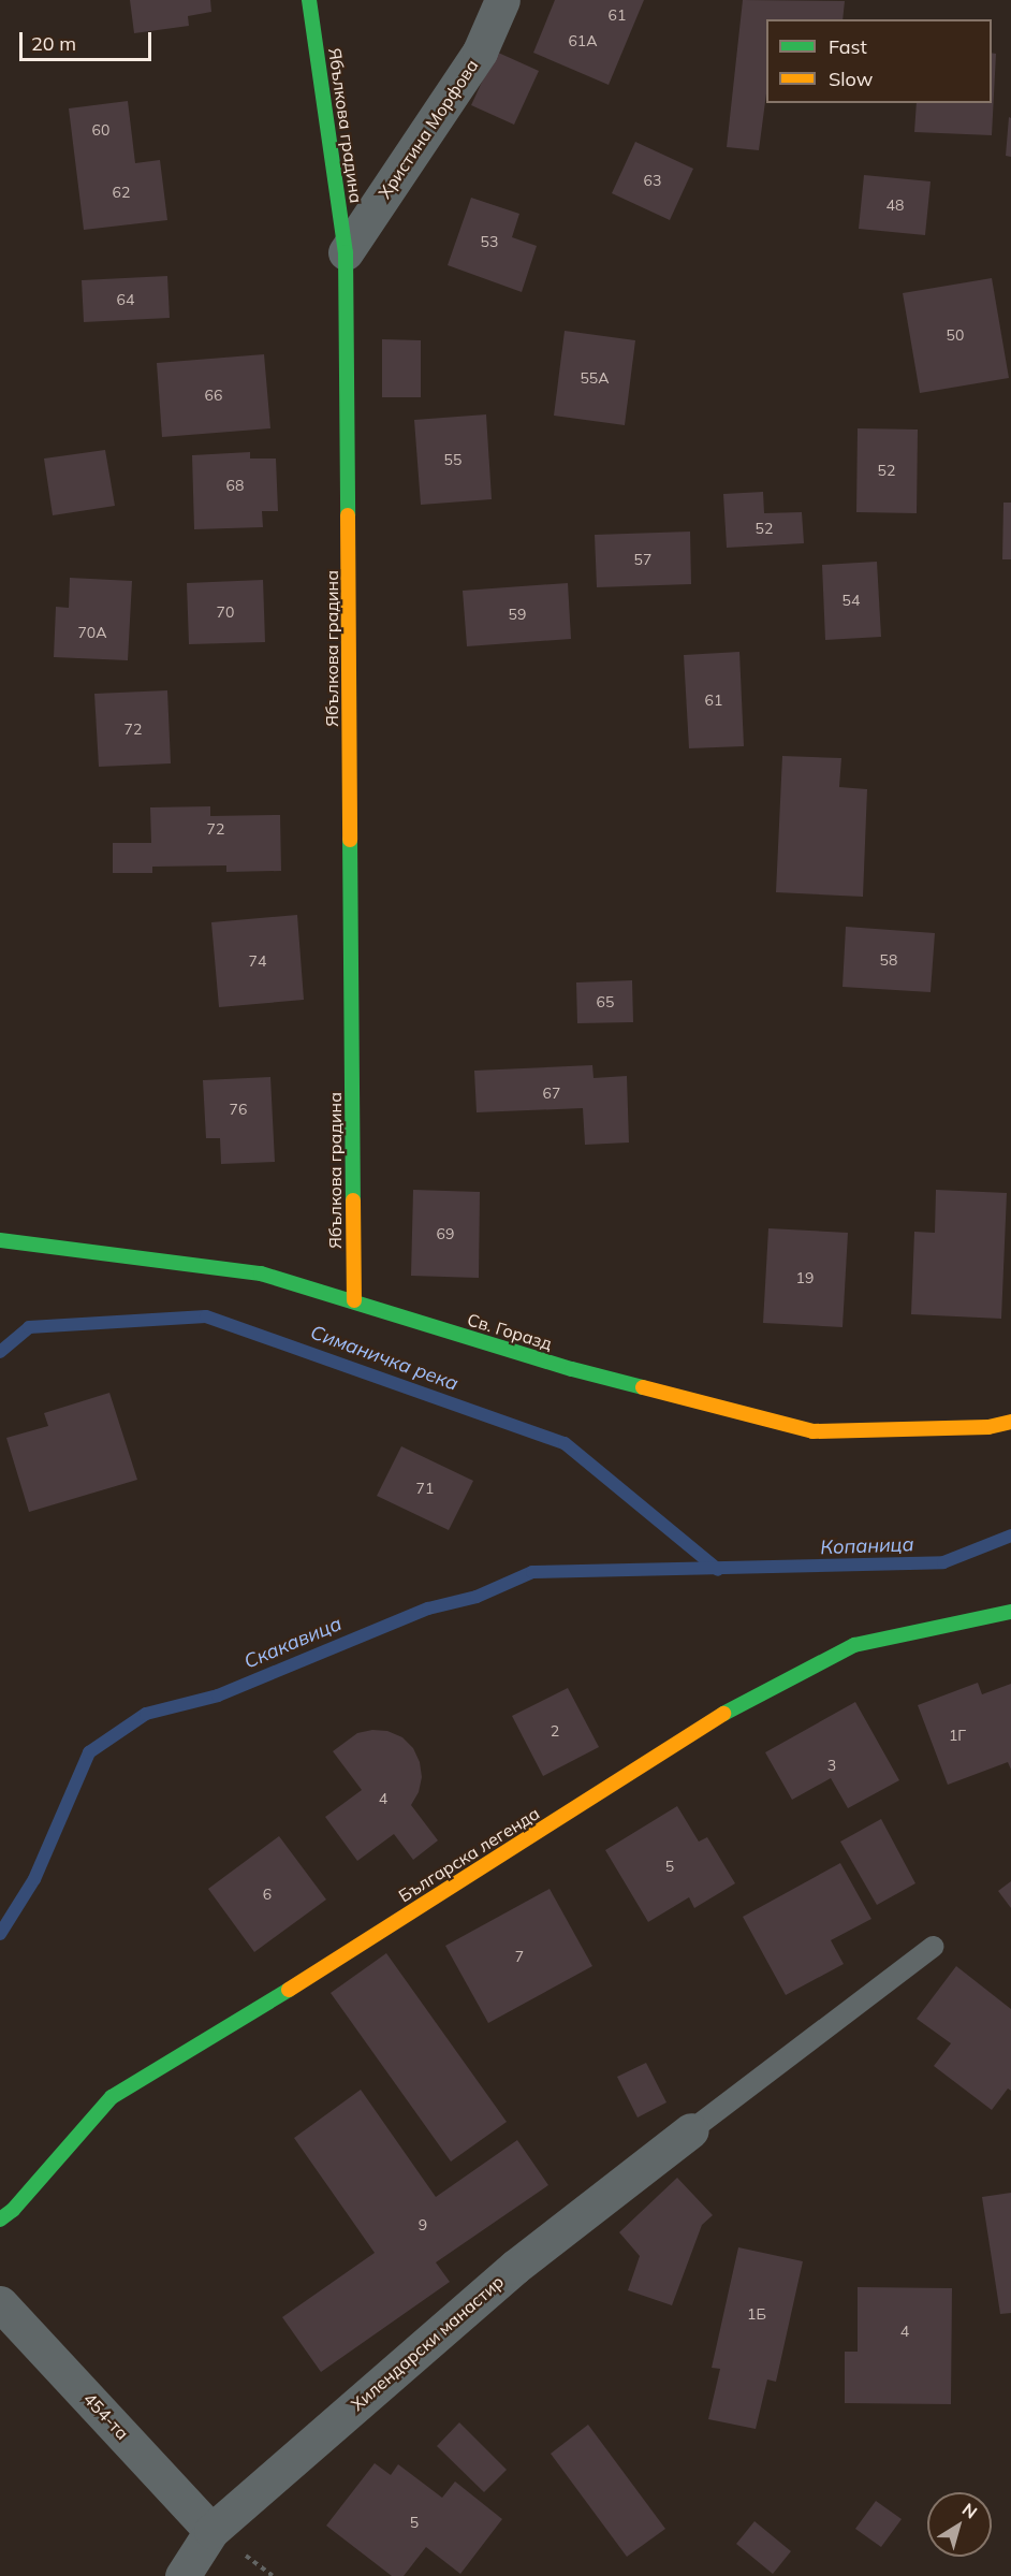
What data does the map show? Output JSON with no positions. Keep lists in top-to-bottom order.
{
  "streets": {
    "street": [
      "Ябълкова градина",
      "Христина Морфова",
      "Св. Горазд",
      "Българска легенда",
      "Хилендарски манастир",
      "454-та"
    ]
  },
  "crossings": [
    ["Ябълкова градина", "Христина Морфова"],
    ["Ябълкова градина", "Св. Горазд"],
    ["Хилендарски манастир", "454-та"]
  ],
  "water": ["Симаничка река", "Копаница", "Скакавица"],
  "house_numbers": [
    "61",
    "61А",
    "60",
    "63",
    "62",
    "48",
    "53",
    "64",
    "50",
    "55А",
    "66",
    "55",
    "52",
    "68",
    "52",
    "57",
    "54",
    "70",
    "59",
    "70А",
    "61",
    "72",
    "72",
    "58",
    "74",
    "65",
    "67",
    "76",
    "69",
    "19",
    "71",
    "2",
    "1Г",
    "3",
    "4",
    "5",
    "6",
    "7",
    "9",
    "1Б",
    "4",
    "5"
  ],
  "legend": ["Fast", "Slow"],
  "scale_bar": "20 m",
  "north": "top right"
}
